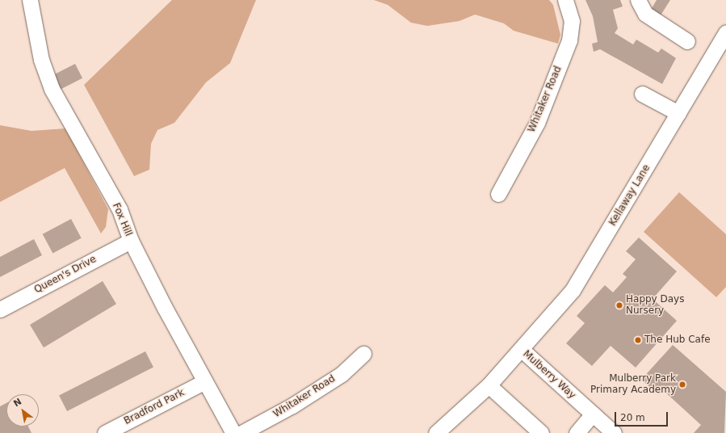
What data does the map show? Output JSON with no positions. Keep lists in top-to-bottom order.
{
  "streets": {
    "street": [
      "Whitaker Road",
      "Kellaway Lane",
      "Fox Hill",
      "Queen's Drive",
      "Mulberry Way",
      "Bradford Park"
    ]
  },
  "crossings": [
    ["Kellaway Lane", "Mulberry Way"],
    ["Fox Hill", "Queen's Drive"],
    ["Fox Hill", "Bradford Park"]
  ],
  "places": ["Happy Days Nursery", "The Hub Cafe", "Mulberry Park Primary Academy"],
  "scale_bar": "20 m",
  "north": "top left"
}
